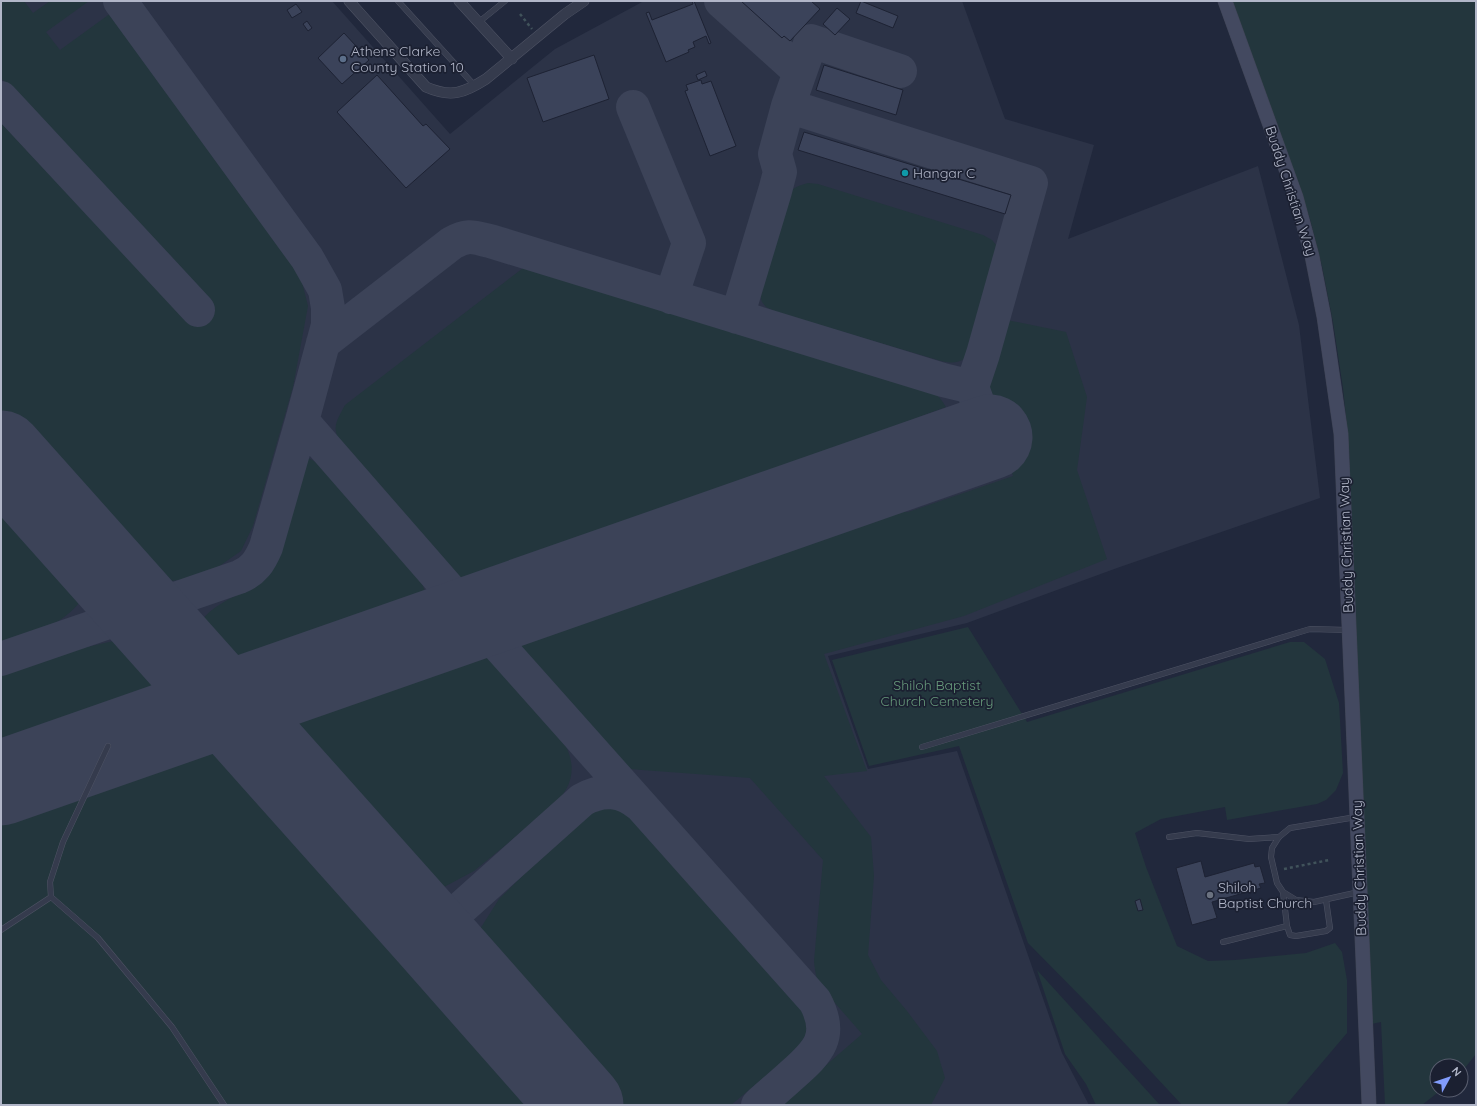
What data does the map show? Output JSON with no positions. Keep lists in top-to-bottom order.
{
  "streets": {
    "street": ["Buddy Christian Way"]
  },
  "parks": ["Shiloh Baptist Church Cemetery"],
  "places": ["Athens Clarke County Station 10", "Hangar C", "Shiloh Baptist Church"],
  "north": "top right"
}
